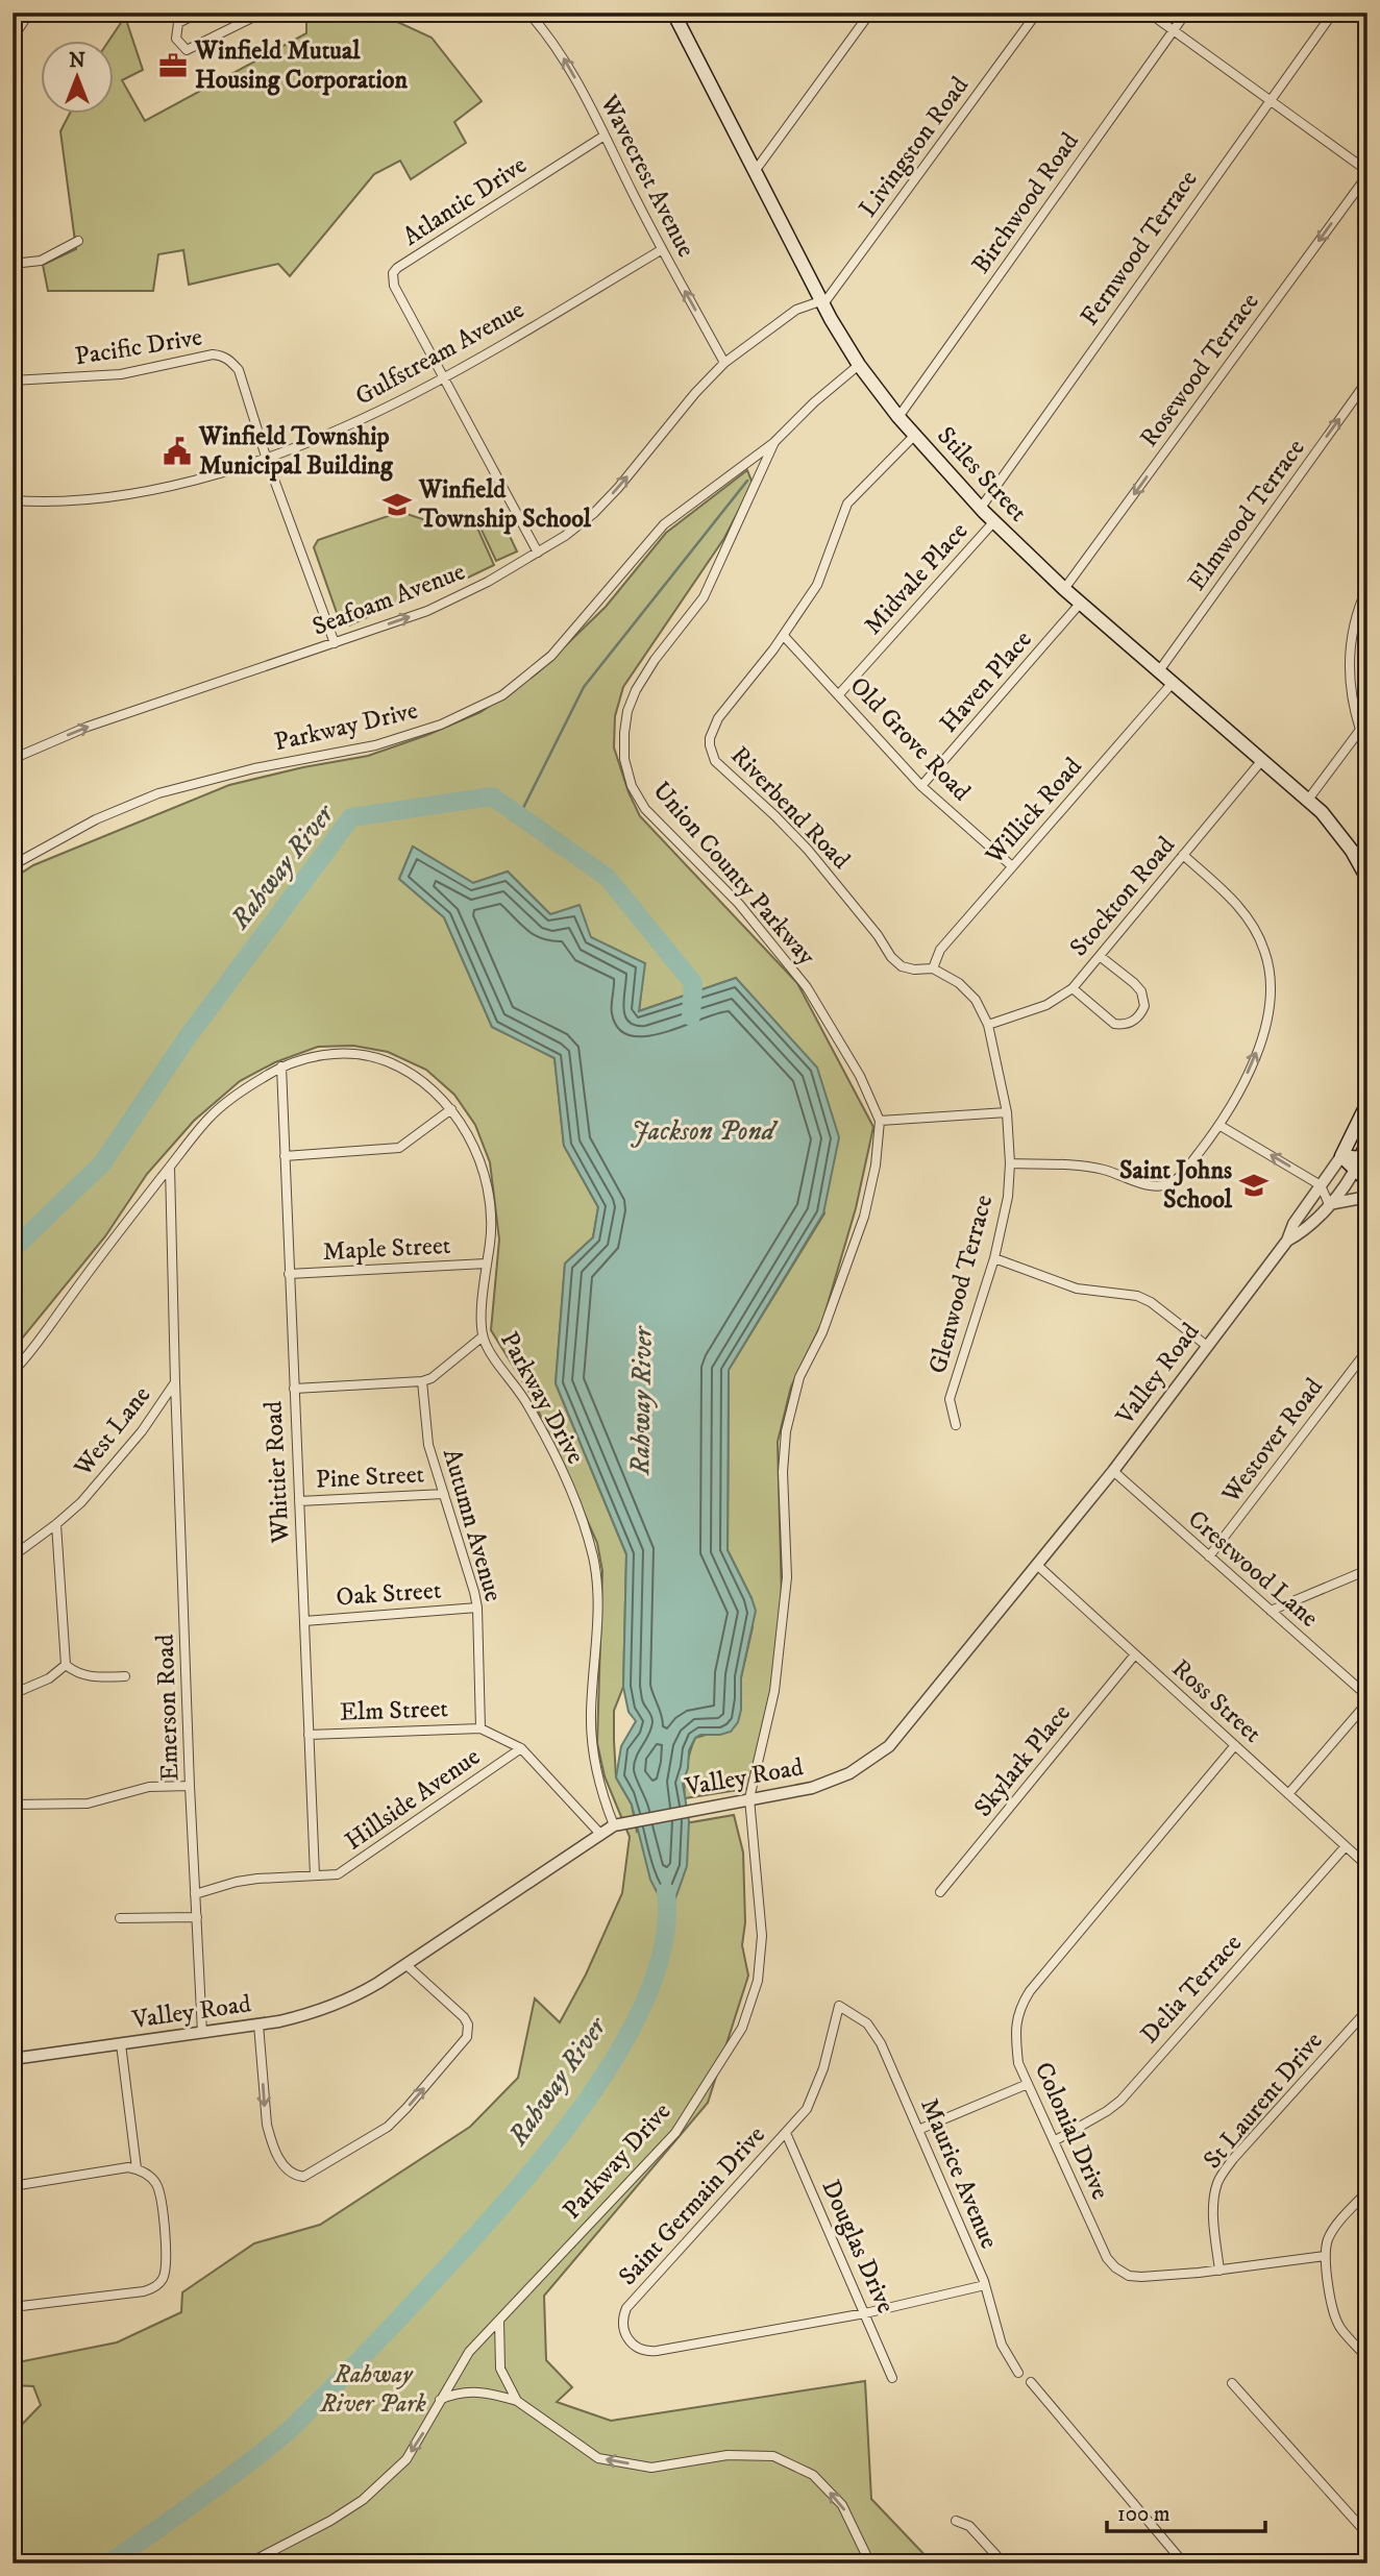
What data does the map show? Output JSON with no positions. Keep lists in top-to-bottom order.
{
  "streets": {
    "main road": ["Stiles Street"],
    "street": [
      "Livingston Road",
      "Wavecrest Avenue",
      "Atlantic Drive",
      "Birchwood Road",
      "Fernwood Terrace",
      "Pacific Drive",
      "Gulfstream Avenue",
      "Rosewood Terrace",
      "Elmwood Terrace",
      "Midvale Place",
      "Seafoam Avenue",
      "Haven Place",
      "Parkway Drive",
      "Old Grove Road",
      "Riverbend Road",
      "Willick Road",
      "Union County Parkway",
      "Stockton Road",
      "Maple Street",
      "Glenwood Terrace",
      "Valley Road",
      "West Lane",
      "Westover Road",
      "Whittier Road",
      "Pine Street",
      "Autumn Avenue",
      "Crestwood Lane",
      "Oak Street",
      "Ross Street",
      "Emerson Road",
      "Elm Street",
      "Skylark Place",
      "Hillside Avenue",
      "Delia Terrace",
      "St Laurent Drive",
      "Colonial Drive",
      "Maurice Avenue",
      "Saint Germain Drive",
      "Douglas Drive"
    ]
  },
  "crossings": [
    ["Livingston Road", "Stiles Street"],
    ["Livingston Road", "Seafoam Avenue"],
    ["Wavecrest Avenue", "Atlantic Drive"],
    ["Wavecrest Avenue", "Gulfstream Avenue"],
    ["Wavecrest Avenue", "Seafoam Avenue"],
    ["Atlantic Drive", "Gulfstream Avenue"],
    ["Atlantic Drive", "Seafoam Avenue"],
    ["Birchwood Road", "Stiles Street"],
    ["Fernwood Terrace", "Stiles Street"],
    ["Pacific Drive", "Gulfstream Avenue"],
    ["Pacific Drive", "Seafoam Avenue"],
    ["Rosewood Terrace", "Stiles Street"],
    ["Stiles Street", "Elmwood Terrace"],
    ["Stiles Street", "Midvale Place"],
    ["Stiles Street", "Seafoam Avenue"],
    ["Stiles Street", "Haven Place"],
    ["Stiles Street", "Riverbend Road"],
    ["Stiles Street", "Willick Road"],
    ["Stiles Street", "Union County Parkway"],
    ["Stiles Street", "Stockton Road"],
    ["Midvale Place", "Old Grove Road"],
    ["Haven Place", "Old Grove Road"],
    ["Parkway Drive", "Union County Parkway"],
    ["Parkway Drive", "Maple Street"],
    ["Parkway Drive", "Valley Road"],
    ["Parkway Drive", "West Lane"],
    ["Parkway Drive", "Whittier Road"],
    ["Old Grove Road", "Riverbend Road"],
    ["Old Grove Road", "Willick Road"],
    ["Riverbend Road", "Willick Road"],
    ["Riverbend Road", "Stockton Road"],
    ["Riverbend Road", "Glenwood Terrace"],
    ["Union County Parkway", "Valley Road"],
    ["Stockton Road", "Glenwood Terrace"],
    ["Maple Street", "Whittier Road"],
    ["Valley Road", "Crestwood Lane"],
    ["Valley Road", "Ross Street"],
    ["Valley Road", "Emerson Road"],
    ["West Lane", "Emerson Road"],
    ["Westover Road", "Crestwood Lane"],
    ["Whittier Road", "Pine Street"],
    ["Whittier Road", "Oak Street"],
    ["Whittier Road", "Elm Street"],
    ["Whittier Road", "Hillside Avenue"],
    ["Pine Street", "Autumn Avenue"],
    ["Autumn Avenue", "Oak Street"],
    ["Autumn Avenue", "Elm Street"],
    ["Ross Street", "Skylark Place"],
    ["Ross Street", "Delia Terrace"],
    ["Ross Street", "Colonial Drive"],
    ["Emerson Road", "Hillside Avenue"],
    ["Delia Terrace", "Colonial Drive"],
    ["St Laurent Drive", "Colonial Drive"],
    ["Maurice Avenue", "Saint Germain Drive"],
    ["Saint Germain Drive", "Douglas Drive"]
  ],
  "one_way": [
    "Wavecrest Avenue",
    "Rosewood Terrace",
    "Elmwood Terrace",
    "Seafoam Avenue"
  ],
  "water": ["Rahway River", "Jackson Pond"],
  "parks": ["Rahway River Park"],
  "places": {
    "office": ["Winfield Mutual Housing Corporation"],
    "public building": ["Winfield Township Municipal Building"],
    "school or university": ["Winfield Township School", "Saint Johns School"]
  },
  "scale_bar": "100 m",
  "north": "top"
}
